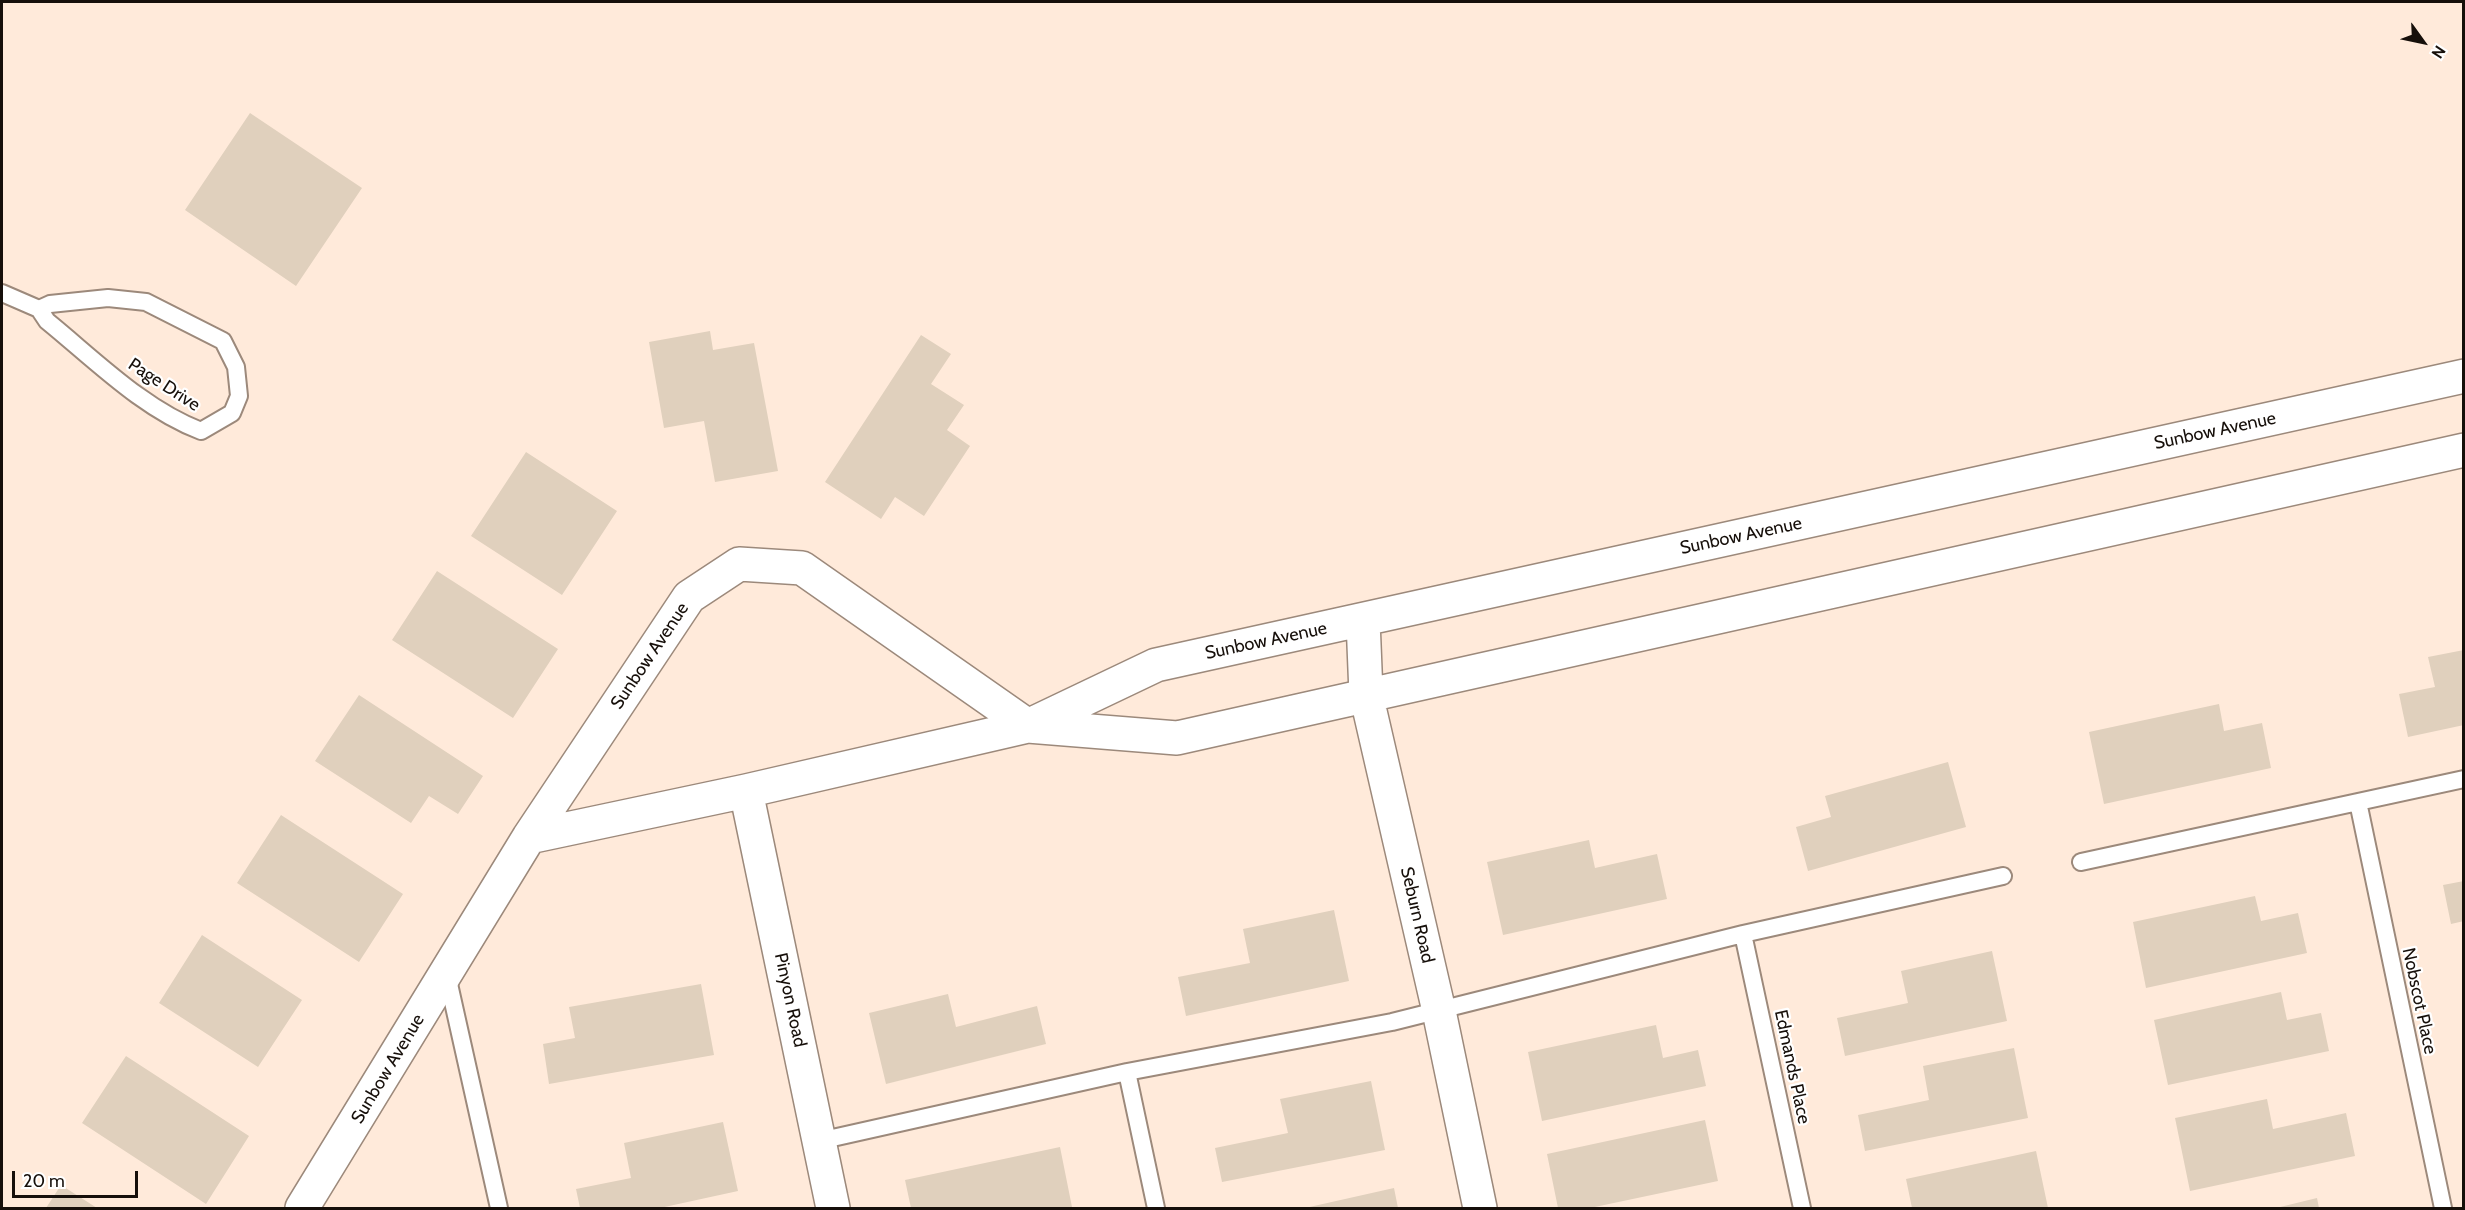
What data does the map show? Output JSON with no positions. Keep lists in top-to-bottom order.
{
  "streets": {
    "street": ["Sunbow Avenue", "Seburn Road", "Pinyon Road"],
    "lane": ["Page Drive", "Nobscot Place", "Edmands Place"]
  },
  "crossings": [
    ["Sunbow Avenue", "Seburn Road"],
    ["Sunbow Avenue", "Pinyon Road"]
  ],
  "scale_bar": "20 m",
  "north": "bottom right"
}
